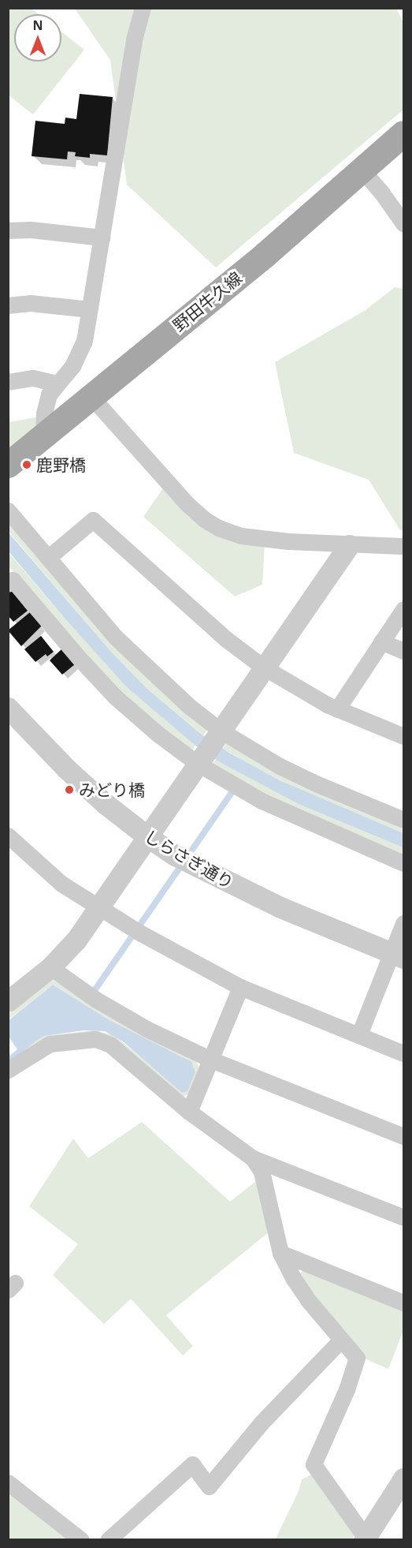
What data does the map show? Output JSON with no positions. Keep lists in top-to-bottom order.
{
  "streets": {
    "main road": ["野田牛久線"],
    "street": ["しらさぎ通り"]
  },
  "places": ["鹿野橋", "みどり橋"],
  "north": "top"
}
